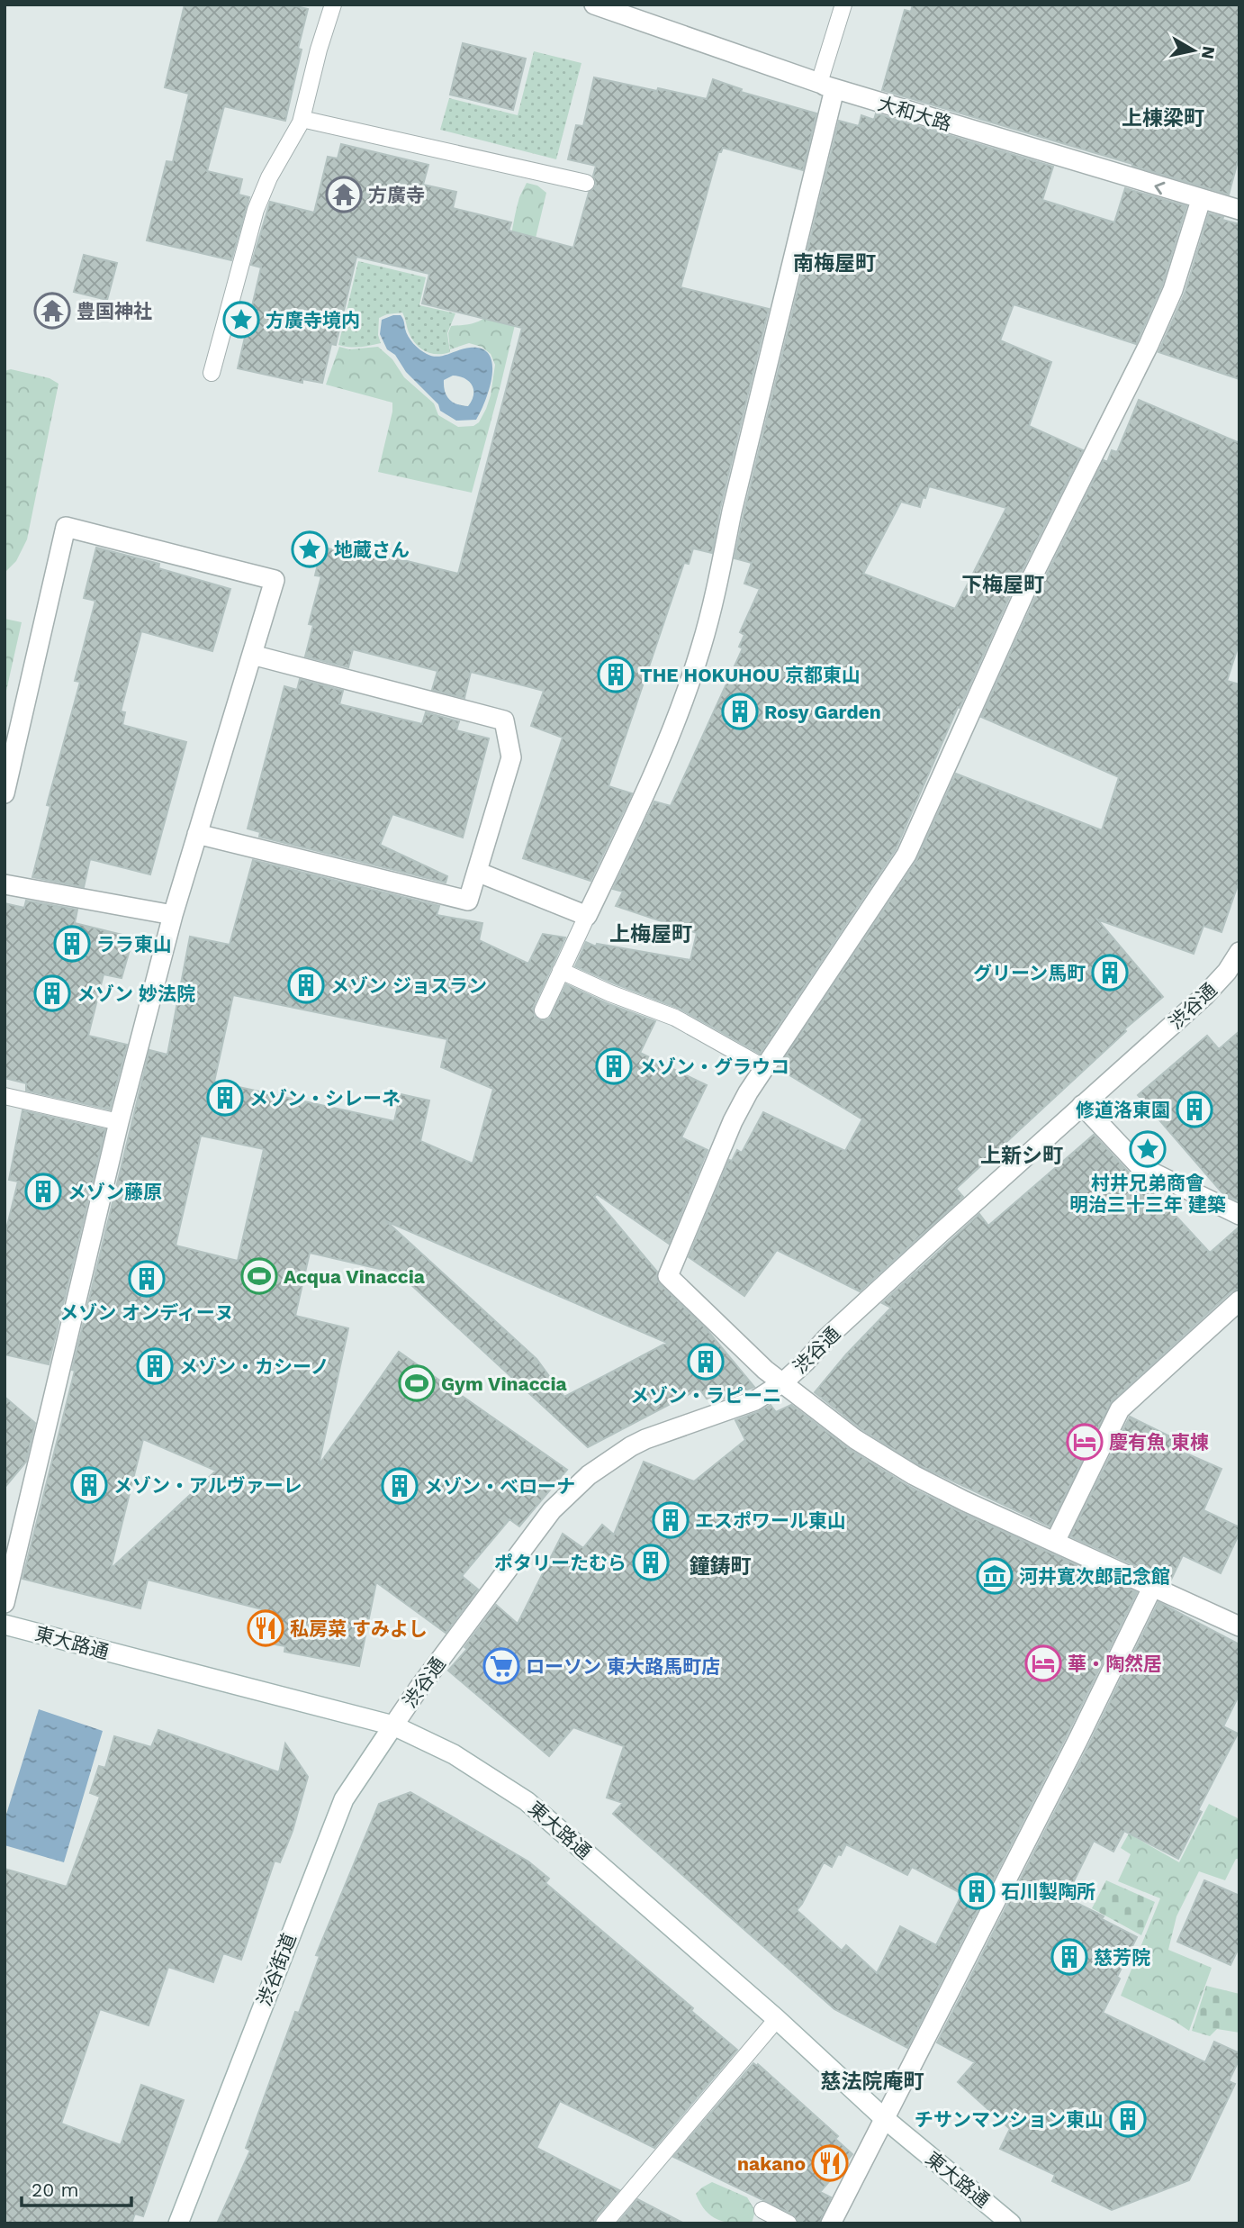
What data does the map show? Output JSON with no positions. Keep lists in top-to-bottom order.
{
  "streets": {
    "street": [
      "大和大路",
      "渋谷通",
      "東大路通",
      "渋谷街道"
    ]
  },
  "crossings": [
    ["渋谷通", "東大路通"],
    ["渋谷通", "渋谷街道"],
    ["東大路通", "渋谷街道"]
  ],
  "one_way": ["大和大路"],
  "districts": [
    "上棟梁町",
    "南梅屋町",
    "下梅屋町",
    "上梅屋町",
    "上新シ町",
    "鐘鋳町",
    "慈法院庵町"
  ],
  "places": {
    "temple": ["方廣寺", "豊国神社"],
    "place": ["方廣寺境内", "地蔵さん", "村井兄弟商會 明治三十三年 建築"],
    "building": [
      "THE HOKUHOU 京都東山",
      "Rosy Garden",
      "ララ東山",
      "グリーン馬町",
      "メゾン ジョスラン",
      "メゾン 妙法院",
      "メゾン・グラウコ",
      "メゾン・シレーネ",
      "修道洛東園",
      "メゾン藤原",
      "メゾン オンディーヌ",
      "メゾン・ラピーニ",
      "メゾン・カシーノ",
      "メゾン・アルヴァーレ",
      "メゾン・ベローナ",
      "エスポワール東山",
      "ポタリーたむら",
      "石川製陶所",
      "慈芳院",
      "チサンマンション東山"
    ],
    "sports": ["Acqua Vinaccia", "Gym Vinaccia"],
    "hotel": ["慶有魚 東棟", "華・陶然居"],
    "museum": ["河井寛次郎記念館"],
    "restaurant": ["私房菜 すみよし", "nakano"],
    "supermarket": ["ローソン 東大路馬町店"]
  },
  "scale_bar": "20 m",
  "north": "right"
}
